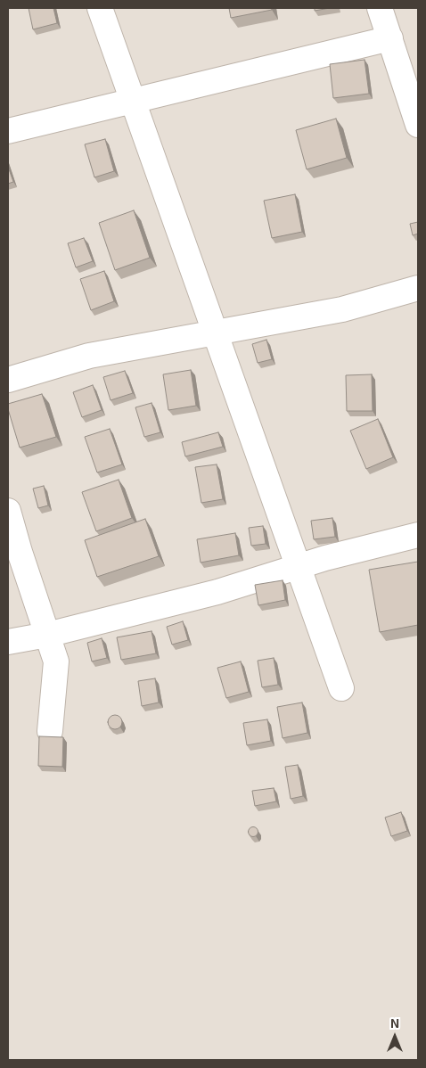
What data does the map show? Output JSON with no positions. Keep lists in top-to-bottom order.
{
  "north": "top"
}
